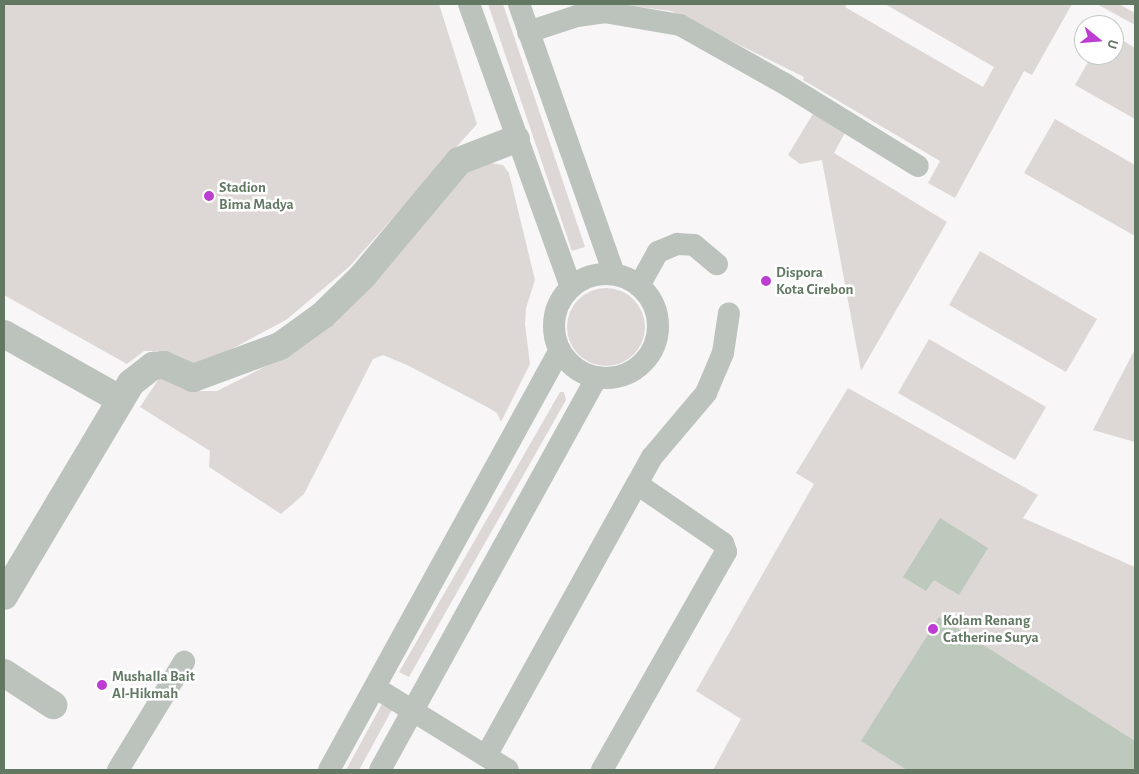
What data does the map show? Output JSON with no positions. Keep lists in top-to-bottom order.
{
  "places": [
    "Stadion Bima Madya",
    "Dispora Kota Cirebon",
    "Kolam Renang Catherine Surya",
    "Mushalla Bait Al-Hikmah"
  ],
  "north": "right"
}
